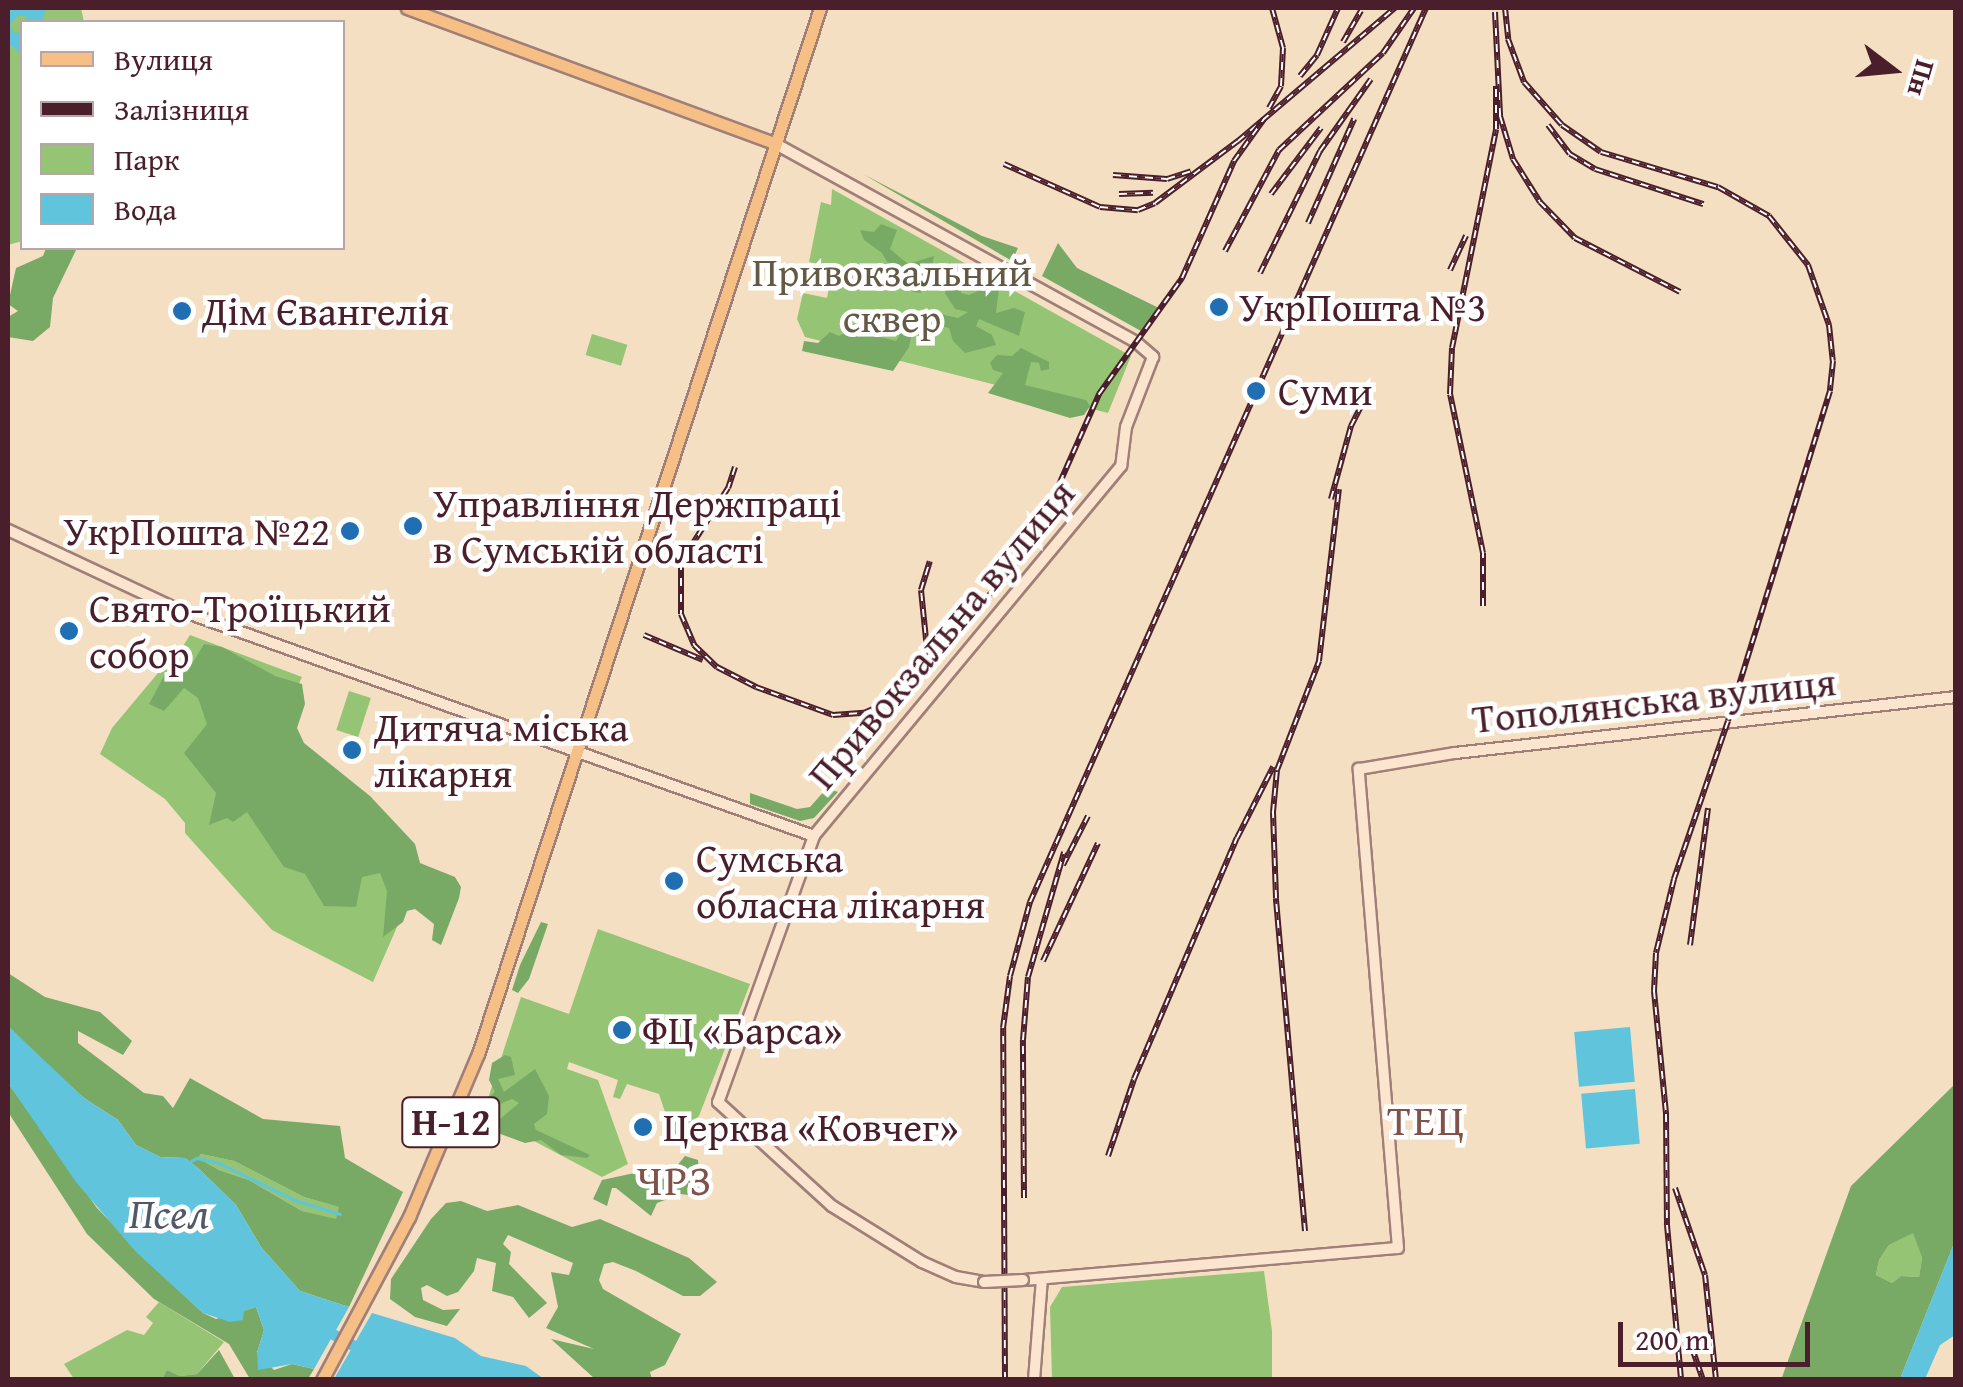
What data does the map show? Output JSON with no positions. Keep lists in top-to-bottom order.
{
  "streets": {
    "main road": ["Привокзальна вулиця", "Тополянська вулиця", "Н-12"]
  },
  "crossings": [
    ["Привокзальна вулиця", "Тополянська вулиця"]
  ],
  "districts": ["ТЕЦ", "ЧРЗ"],
  "water": ["Псел"],
  "parks": ["Привокзальний сквер"],
  "places": [
    "УкрПошта №3",
    "Дім Євангелія",
    "Суми",
    "Управління Держпраці в Сумській області",
    "УкрПошта №22",
    "Свято-Троїцький собор",
    "Дитяча міська лікарня",
    "Сумська обласна лікарня",
    "ФЦ «Барса»",
    "Церква «Ковчег»"
  ],
  "legend": [
    "Вулиця",
    "Залізниця",
    "Парк",
    "Вода"
  ],
  "scale_bar": "200 m",
  "north": "right"
}
